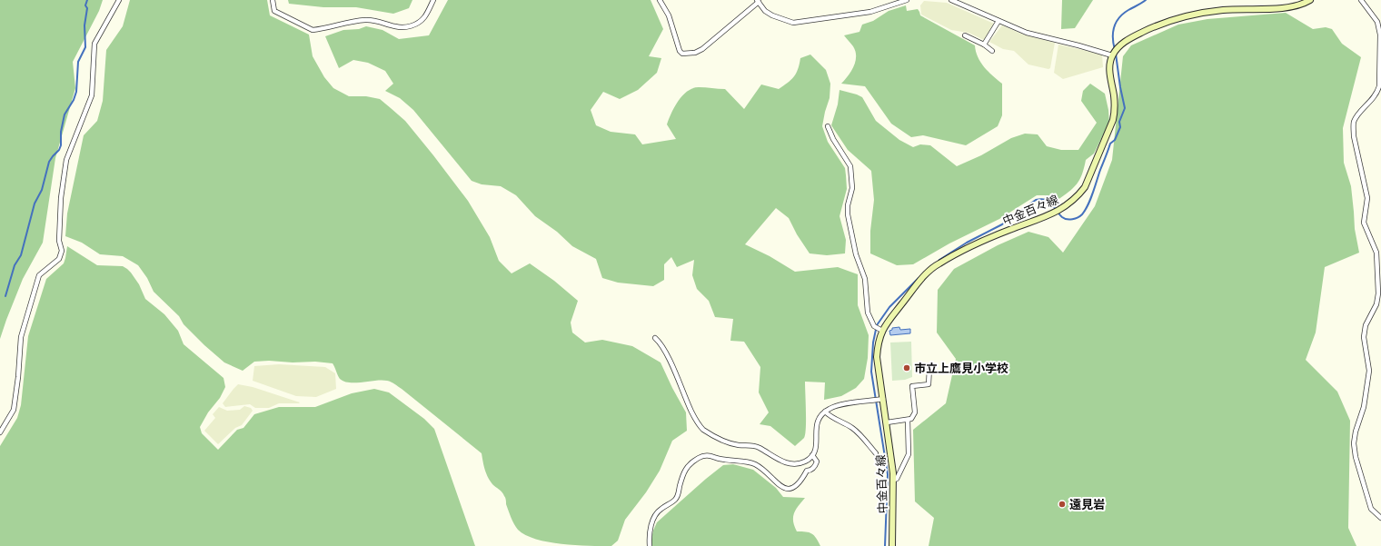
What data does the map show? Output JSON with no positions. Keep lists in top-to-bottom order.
{
  "streets": {
    "main road": ["中金百々線"]
  },
  "places": ["市立上鷹見小学校", "遠見岩"]
}
